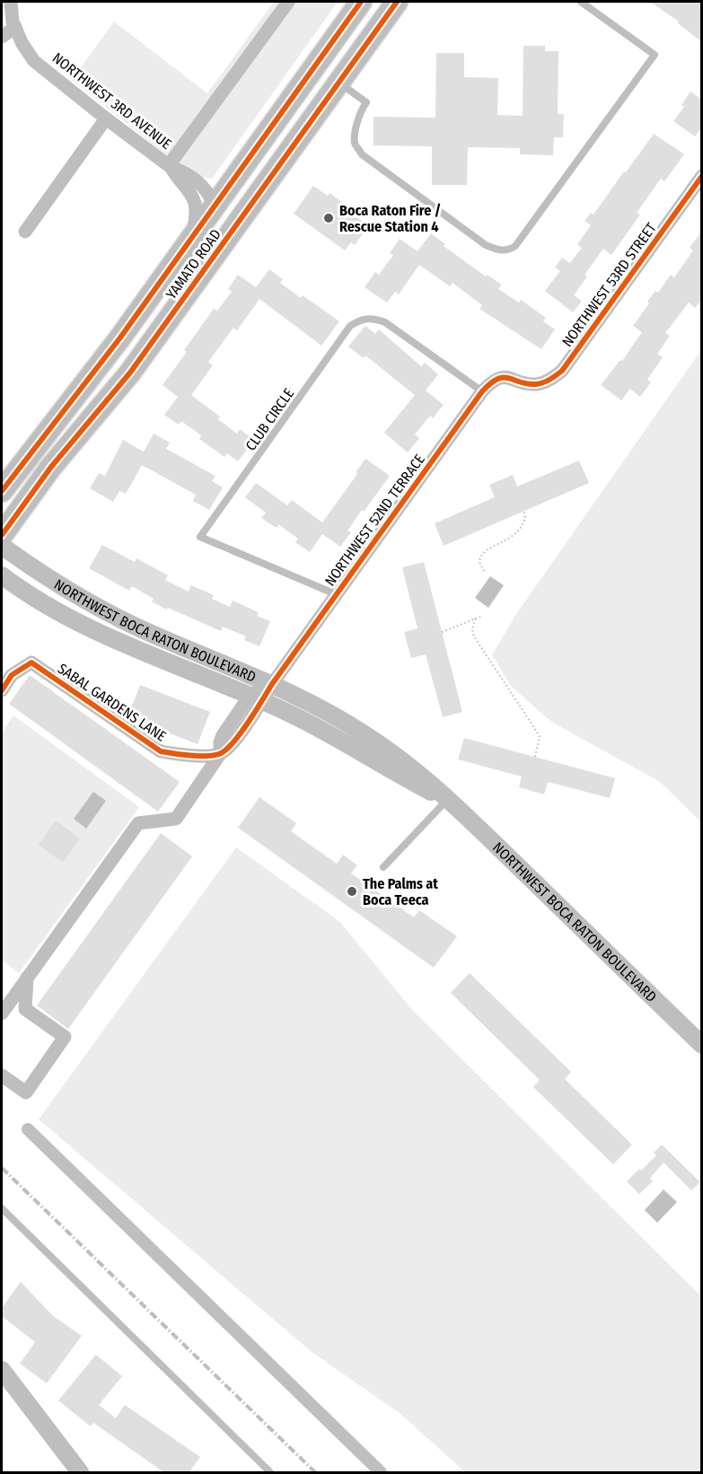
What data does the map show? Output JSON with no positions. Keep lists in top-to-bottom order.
{
  "streets": {
    "main road": ["YAMATO ROAD"],
    "street": [
      "NORTHWEST 3RD AVENUE",
      "NORTHWEST 53RD STREET",
      "NORTHWEST 52ND TERRACE",
      "NORTHWEST BOCA RATON BOULEVARD",
      "SABAL GARDENS LANE"
    ],
    "lane": ["CLUB CIRCLE"]
  },
  "crossings": [
    ["NORTHWEST 3RD AVENUE", "YAMATO ROAD"],
    ["NORTHWEST 53RD STREET", "NORTHWEST 52ND TERRACE"],
    ["CLUB CIRCLE", "NORTHWEST 52ND TERRACE"],
    ["NORTHWEST 52ND TERRACE", "NORTHWEST BOCA RATON BOULEVARD"]
  ],
  "places": ["Boca Raton Fire / Rescue Station 4", "The Palms at Boca Teeca"]
}
